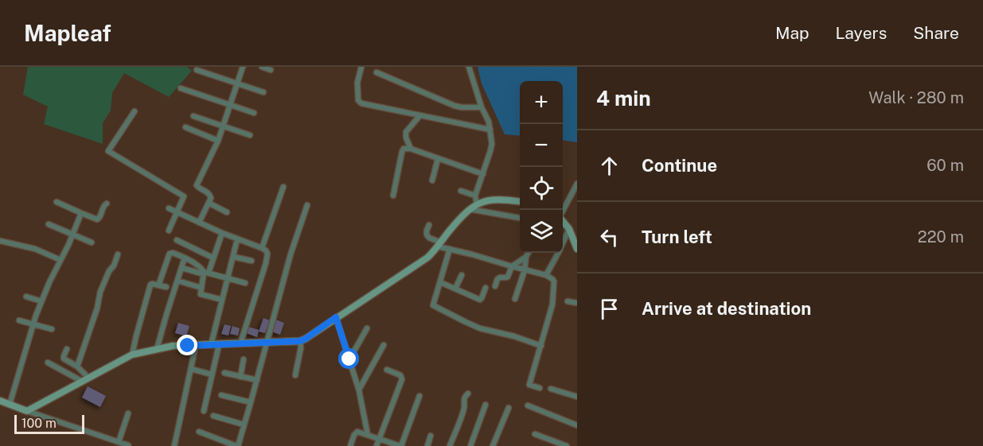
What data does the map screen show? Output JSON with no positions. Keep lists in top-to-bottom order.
{
  "scale_bar": "100 m",
  "page": {
    "header": "Mapleaf",
    "nav": ["Map", "Layers", "Share"],
    "heading": ["4 min", "Walk · 280 m"],
    "map_buttons": ["+", "−"],
    "list": [
      ["Continue", "60 m"],
      ["Turn left", "220 m"],
      "Arrive at destination"
    ],
    "scale": "100 m"
  }
}
